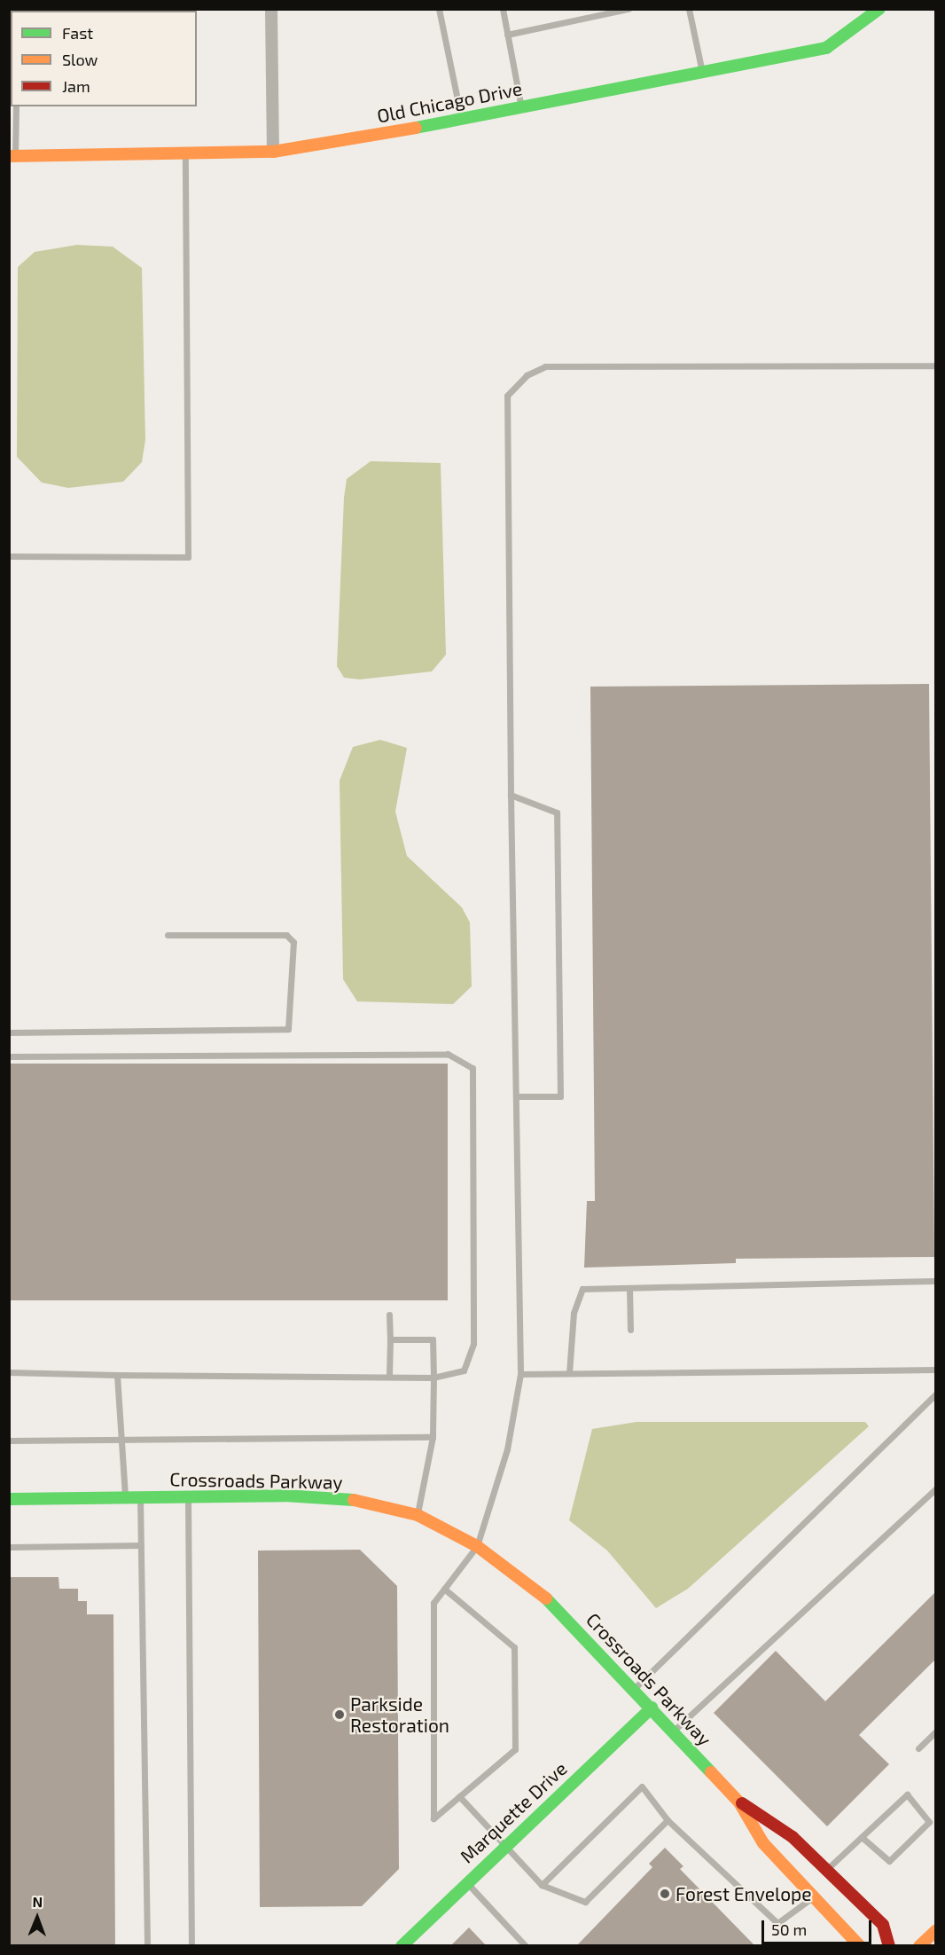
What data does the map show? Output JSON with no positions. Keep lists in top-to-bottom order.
{
  "streets": {
    "street": ["Old Chicago Drive", "Crossroads Parkway", "Marquette Drive"]
  },
  "crossings": [
    ["Crossroads Parkway", "Marquette Drive"]
  ],
  "places": ["Parkside Restoration", "Forest Envelope"],
  "legend": ["Fast", "Slow", "Jam"],
  "scale_bar": "50 m",
  "north": "top"
}
